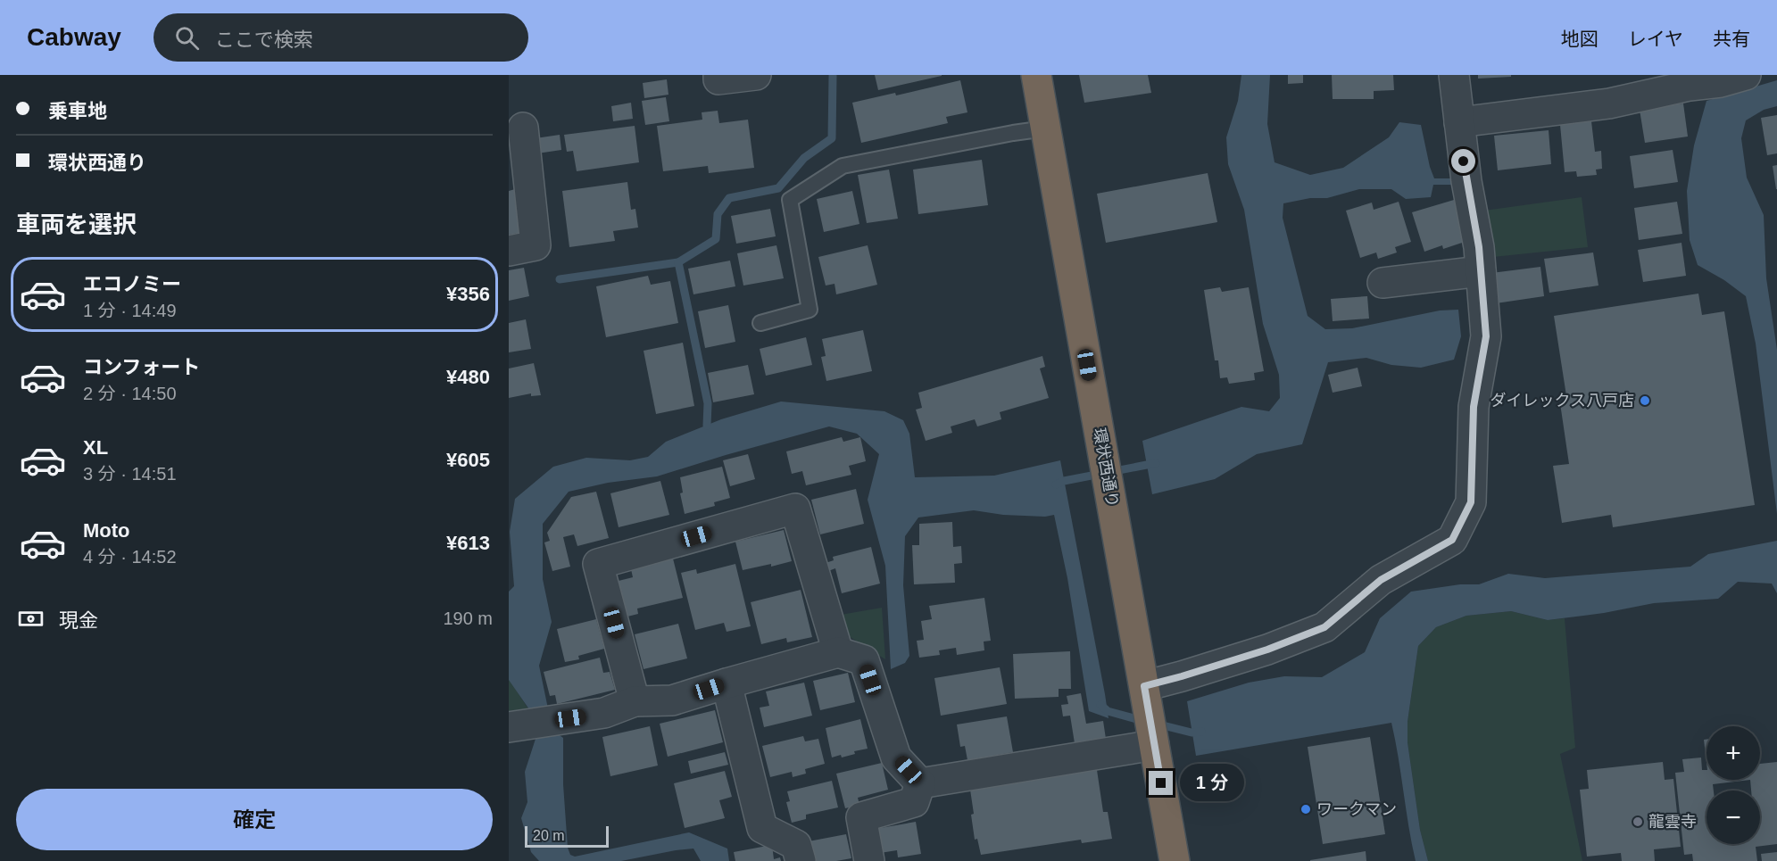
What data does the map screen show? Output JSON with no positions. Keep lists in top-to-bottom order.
{
  "streets": {
    "highway": ["環状西通り"]
  },
  "places": ["ダイレックス八戸店", "ワークマン", "龍雲寺"],
  "scale_bar": "20 m",
  "page": {
    "header": "Cabway",
    "search": "ここで検索",
    "nav": ["地図", "レイヤ", "共有"],
    "banner": ["乗車地", "環状西通り"],
    "heading": "車両を選択",
    "list": [
      {
        "name": "エコノミー",
        "note": "1 分 · 14:49",
        "value": "¥356"
      },
      {
        "name": "コンフォート",
        "note": "2 分 · 14:50",
        "value": "¥480"
      },
      {
        "name": "XL",
        "note": "3 分 · 14:51",
        "value": "¥605"
      },
      {
        "name": "Moto",
        "note": "4 分 · 14:52",
        "value": "¥613"
      }
    ],
    "pay": ["現金", "190 m"],
    "map_buttons": ["+", "−"],
    "bubble": "1 分",
    "buttons": "確定",
    "scale": "20 m"
  }
}
